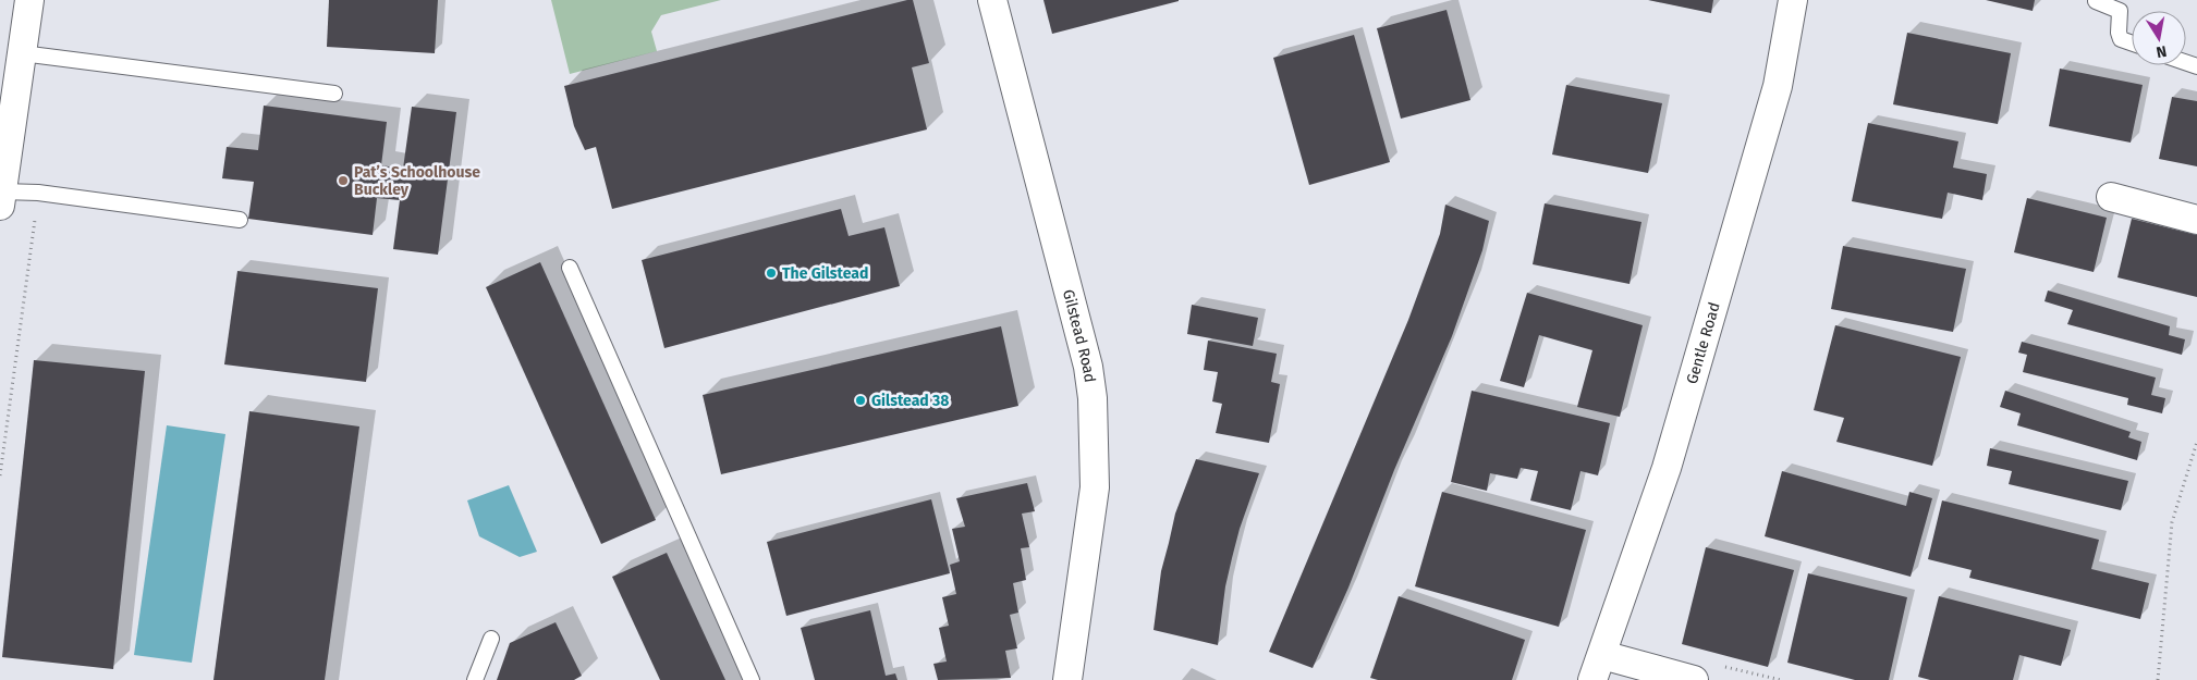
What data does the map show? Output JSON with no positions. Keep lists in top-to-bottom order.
{
  "streets": {
    "street": ["Gilstead Road", "Gentle Road"]
  },
  "places": ["Pat’s Schoolhouse Buckley", "The Gilstead", "Gilstead 38"],
  "north": "bottom"
}
